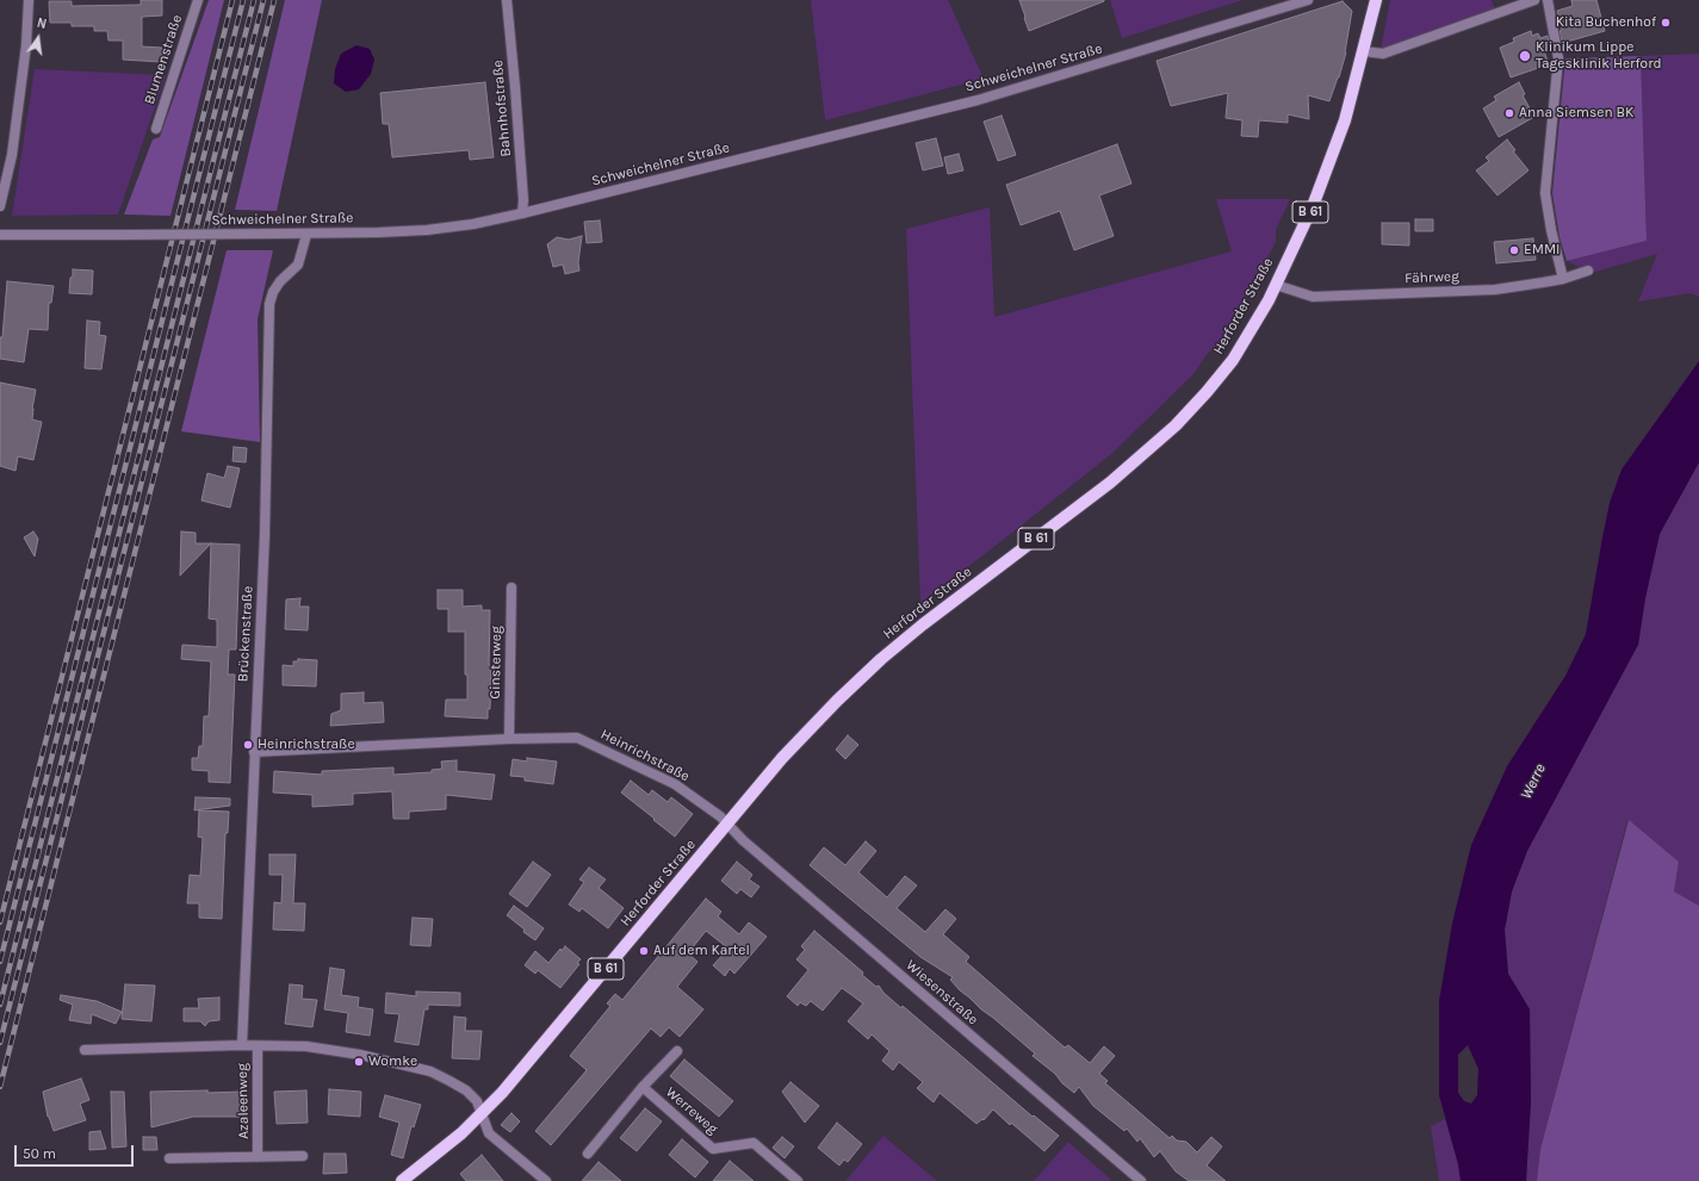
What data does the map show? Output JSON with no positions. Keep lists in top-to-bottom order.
{
  "streets": {
    "main road": ["B 61", "Herforder Straße"],
    "street": [
      "Blumenstraße",
      "Schweichelner Straße",
      "Bahnhofstraße",
      "Fährweg",
      "Brückenstraße",
      "Ginsterweg",
      "Heinrichstraße",
      "Wiesenstraße",
      "Azaleenweg",
      "Werreweg"
    ]
  },
  "crossings": [
    ["Schweichelner Straße", "Bahnhofstraße"],
    ["Schweichelner Straße", "Brückenstraße"],
    ["Fährweg", "Herforder Straße"],
    ["Herforder Straße", "Heinrichstraße"],
    ["Herforder Straße", "Wiesenstraße"],
    ["Brückenstraße", "Heinrichstraße"],
    ["Ginsterweg", "Heinrichstraße"],
    ["Heinrichstraße", "Wiesenstraße"]
  ],
  "water": ["Werre"],
  "places": [
    "Kita Buchenhof",
    "Klinikum Lippe Tagesklinik Herford",
    "Anna Siemsen BK",
    "EMMI",
    "Heinrichstraße",
    "Auf dem Kartel",
    "Womke"
  ],
  "scale_bar": "50 m",
  "north": "top"
}
